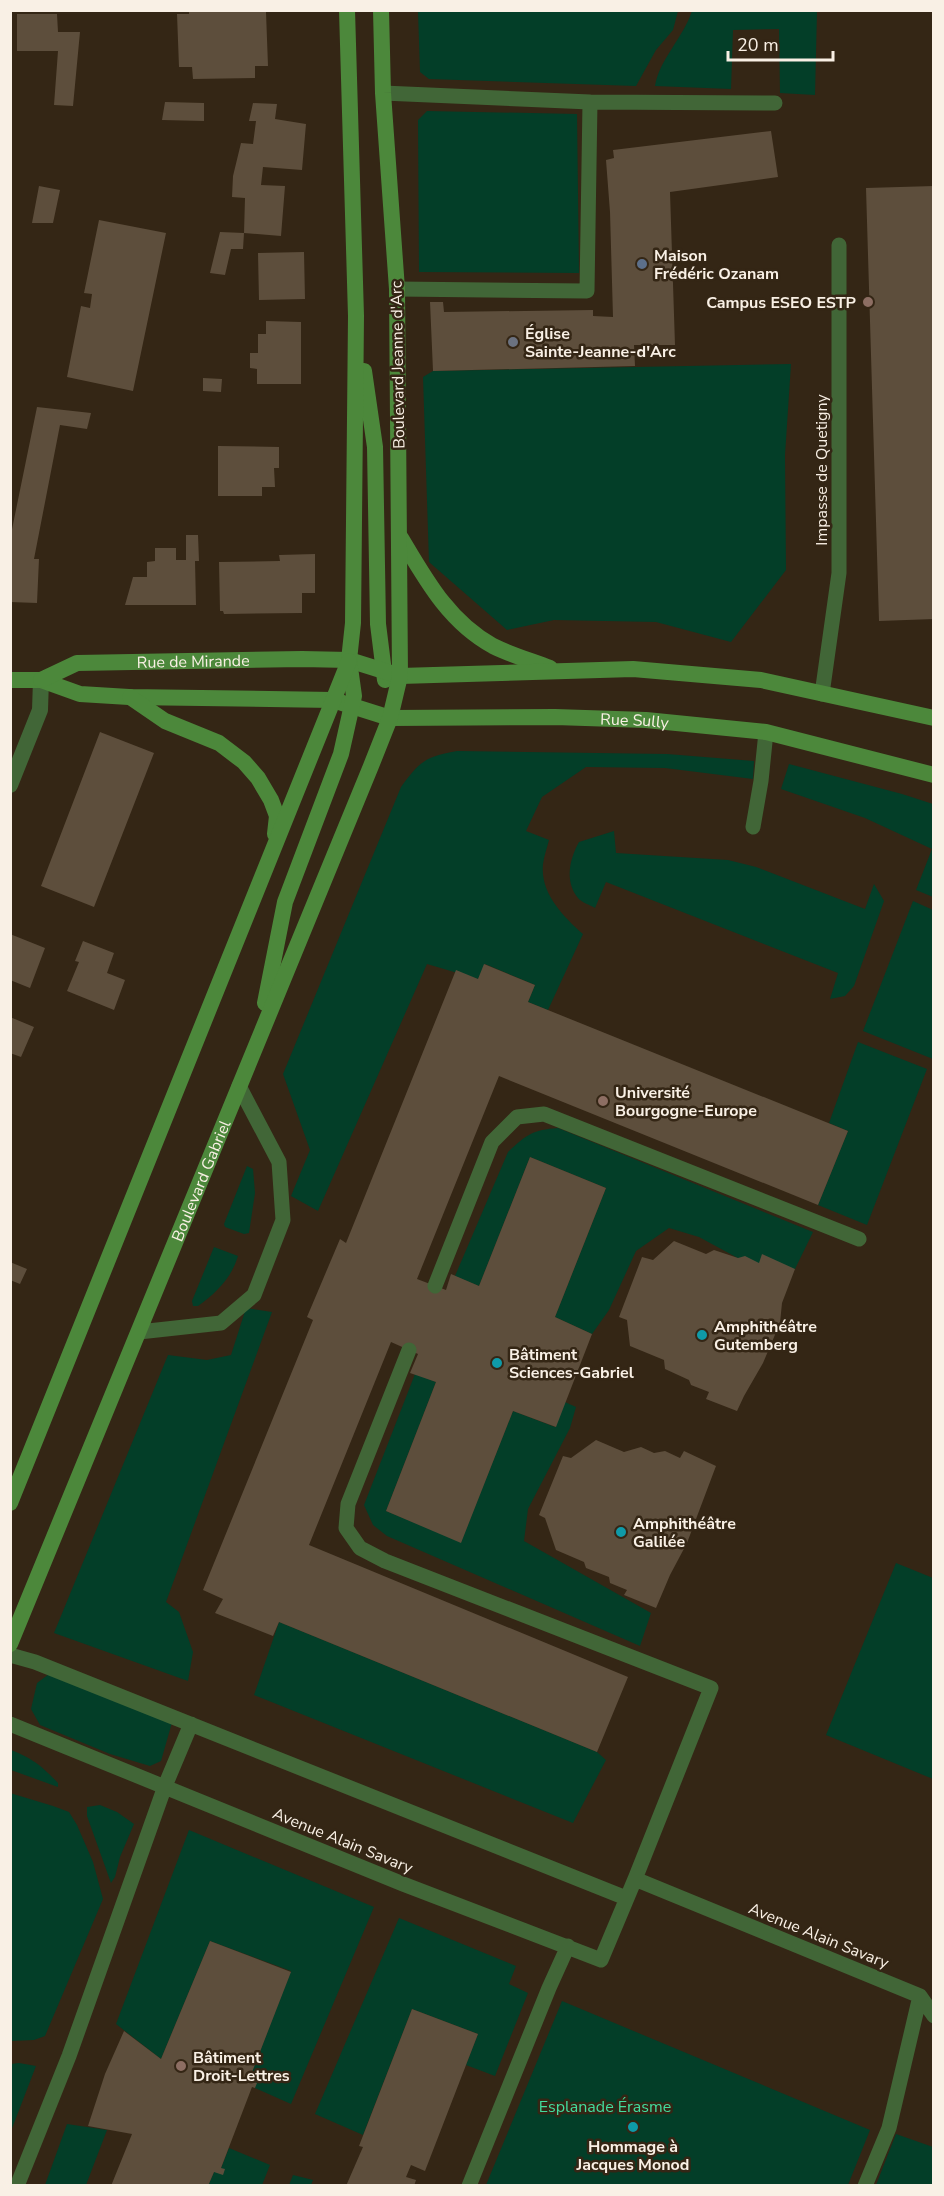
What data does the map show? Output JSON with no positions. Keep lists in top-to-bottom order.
{
  "streets": {
    "main road": [
      "Boulevard Jeanne d'Arc",
      "Rue de Mirande",
      "Rue Sully",
      "Boulevard Gabriel"
    ],
    "lane": ["Impasse de Quetigny", "Avenue Alain Savary"]
  },
  "crossings": [
    ["Boulevard Jeanne d'Arc", "Rue Sully"],
    ["Boulevard Jeanne d'Arc", "Boulevard Gabriel"],
    ["Rue de Mirande", "Rue Sully"],
    ["Rue Sully", "Boulevard Gabriel"]
  ],
  "parks": ["Esplanade Érasme"],
  "places": [
    "Maison Frédéric Ozanam",
    "Campus ESEO ESTP",
    "Église Sainte-Jeanne-d'Arc",
    "Université Bourgogne-Europe",
    "Amphithéâtre Gutemberg",
    "Bâtiment Sciences-Gabriel",
    "Amphithéâtre Galilée",
    "Bâtiment Droit-Lettres",
    "Hommage à Jacques Monod"
  ],
  "scale_bar": "20 m"
}
